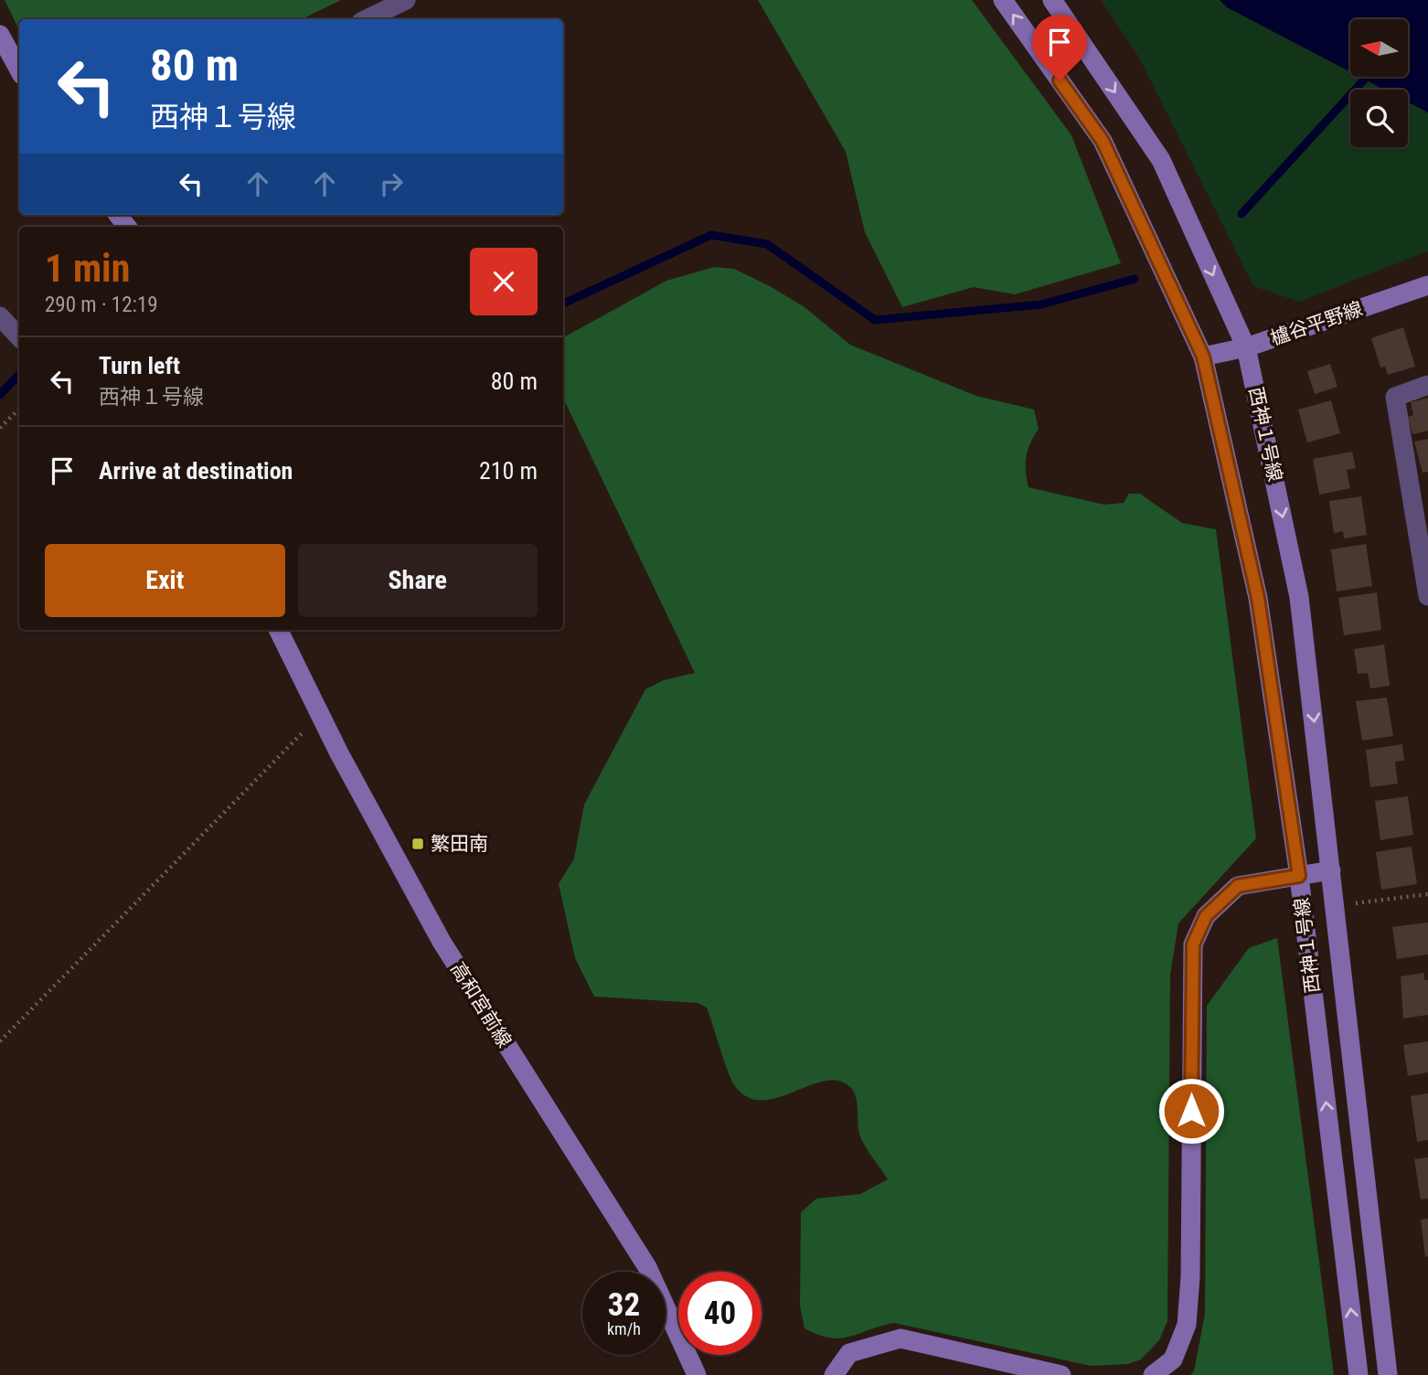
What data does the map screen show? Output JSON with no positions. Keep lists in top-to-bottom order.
{
  "streets": {
    "street": ["櫨谷平野線", "西神１号線", "高和宮前線"]
  },
  "crossings": [
    ["櫨谷平野線", "西神１号線"]
  ],
  "places": {
    "transit": ["繁田南"]
  },
  "north": "left",
  "page": {
    "turn": ["80 m", "西神１号線"],
    "heading": ["1 min", "290 m · 12:19"],
    "list": [
      {
        "name": "Turn left",
        "note": "西神１号線",
        "value": "80 m"
      },
      {
        "name": "Arrive at destination",
        "value": "210 m"
      }
    ],
    "buttons": ["Exit", "Share"],
    "speed": "32 km/h",
    "limit": "40"
  }
}
